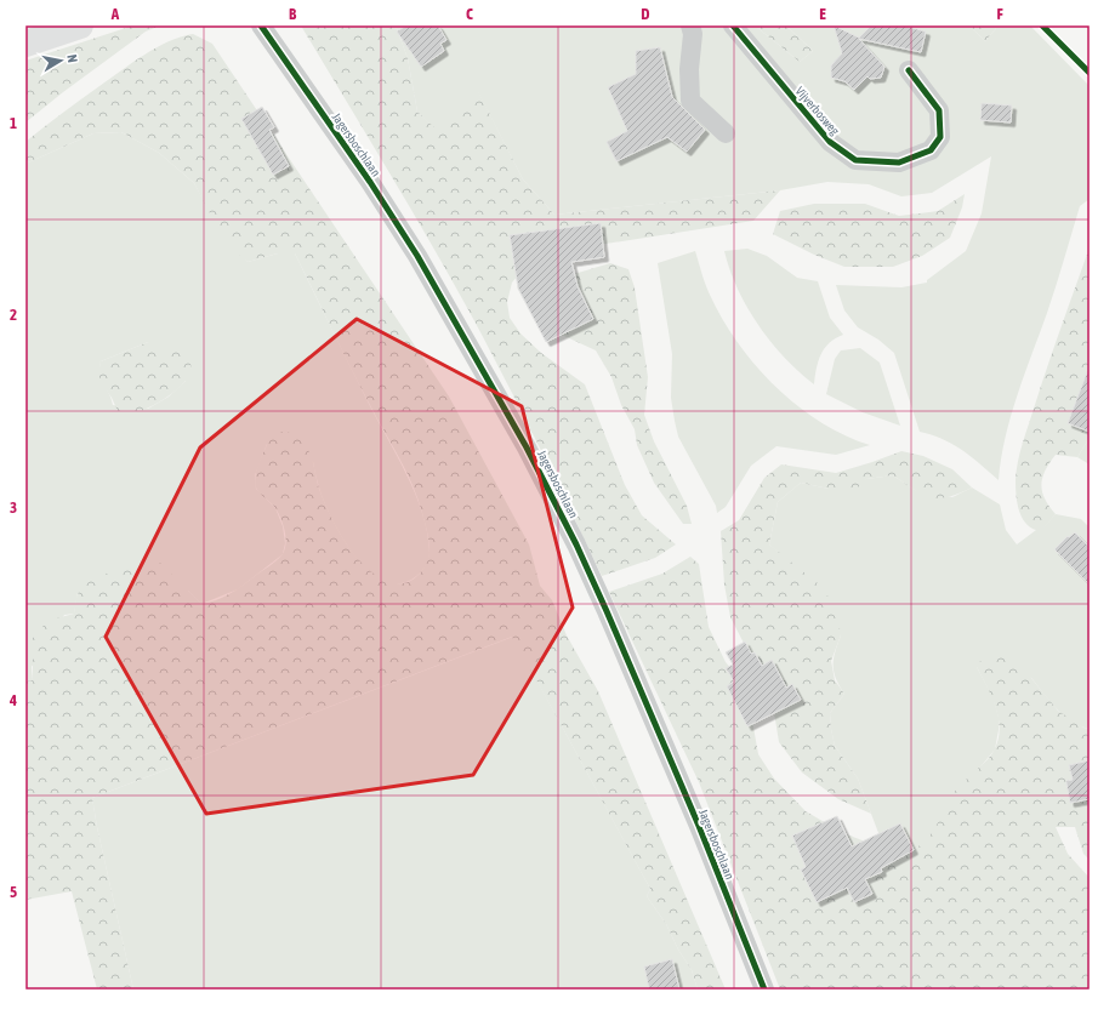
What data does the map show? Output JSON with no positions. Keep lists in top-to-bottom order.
{
  "streets": {
    "street": ["Vijverbosweg", "Jagersboschlaan"]
  },
  "north": "right",
  "grid": {
    "columns": [
      "A",
      "B",
      "C",
      "D",
      "E",
      "F"
    ],
    "rows": [
      "1",
      "2",
      "3",
      "4",
      "5"
    ]
  }
}
